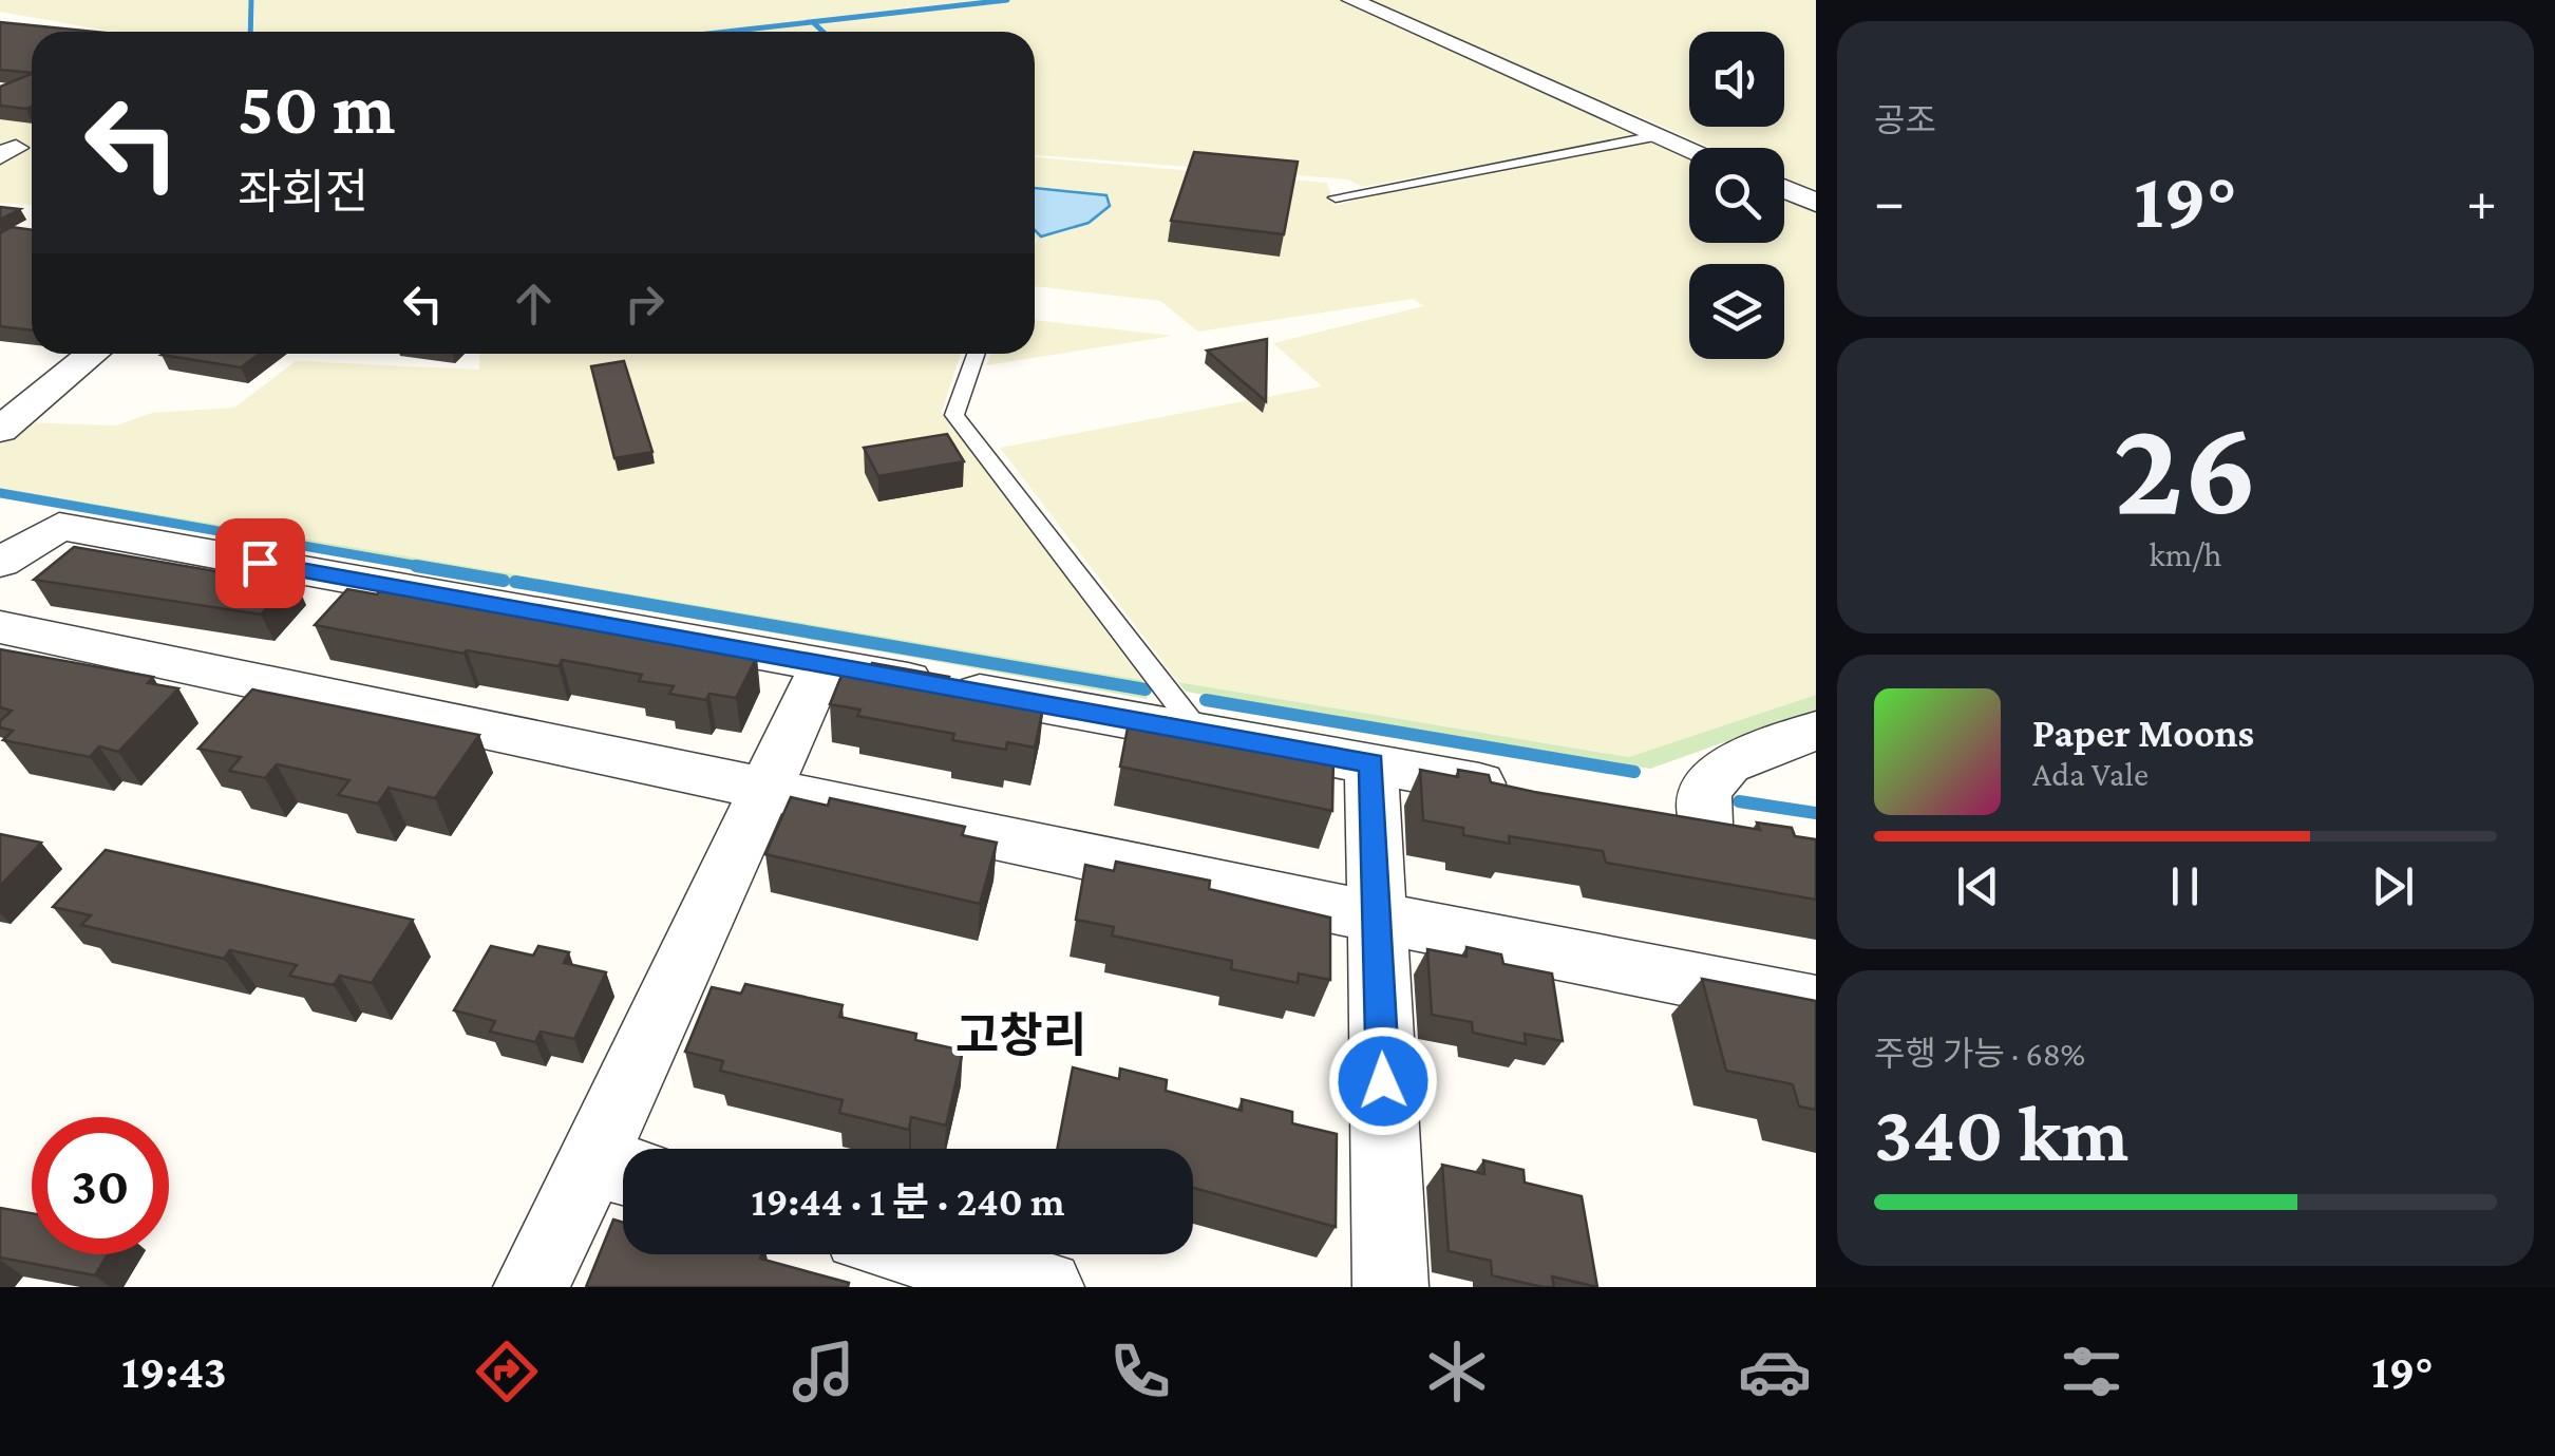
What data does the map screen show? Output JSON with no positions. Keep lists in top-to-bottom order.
{
  "districts": ["고창리"],
  "page": {
    "tile": [
      "공조",
      ["26", "km/h"],
      ["주행 가능 · 68%", "340 km"]
    ],
    "turn": ["50 m", "좌회전"],
    "heat": ["−", "19°", "+"],
    "song": ["Paper Moons", "Ada Vale"],
    "limit": "30",
    "trip": "19:44 · 1 분 · 240 m",
    "tabs": ["19:43", "19°"]
  }
}
